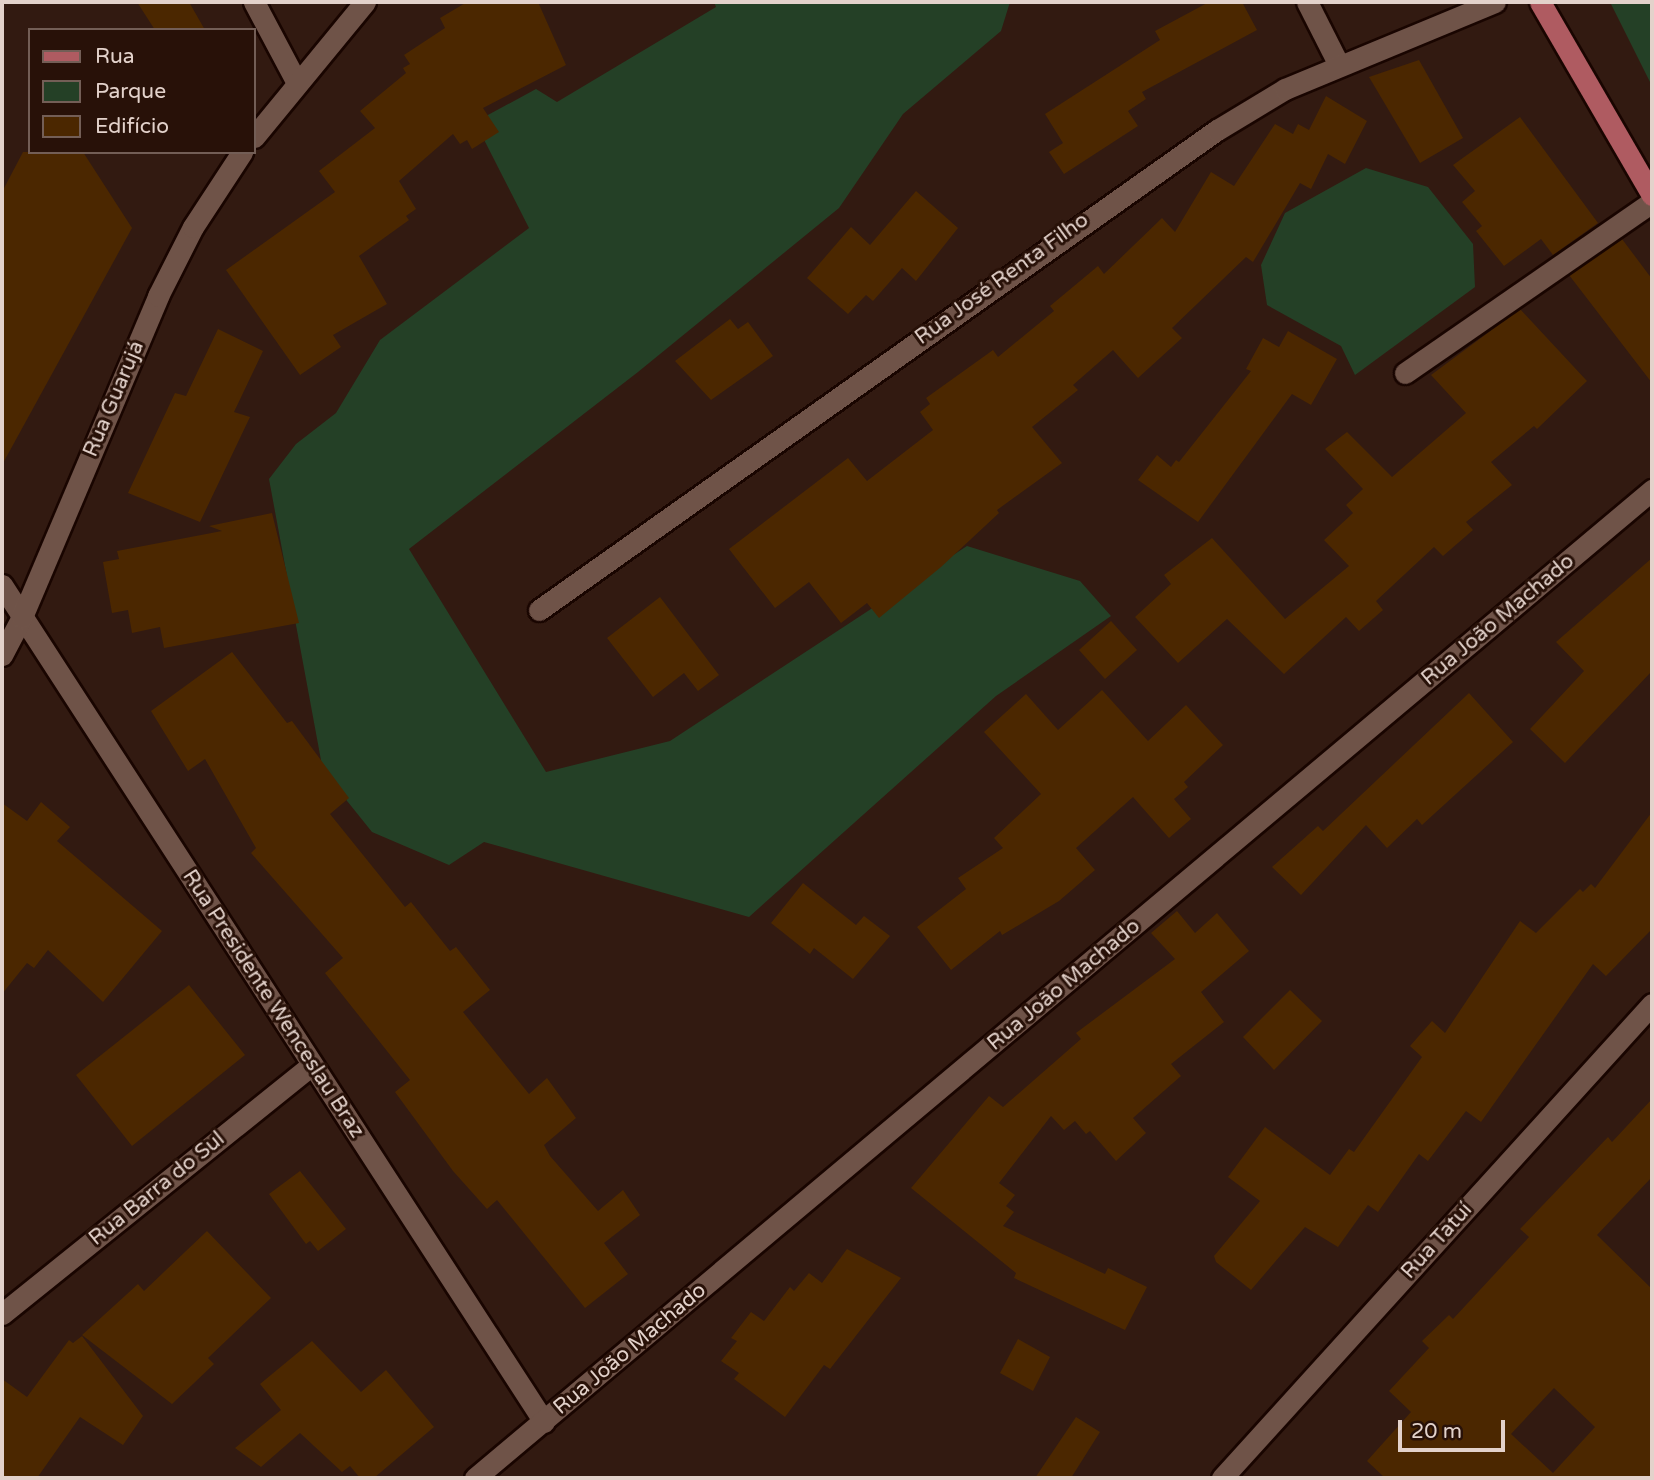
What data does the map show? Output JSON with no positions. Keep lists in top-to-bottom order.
{
  "streets": {
    "street": [
      "Rua José Renta Filho",
      "Rua Guarujá",
      "Rua João Machado",
      "Rua Presidente Wenceslau Braz",
      "Rua Barra do Sul",
      "Rua Tatuí"
    ]
  },
  "crossings": [
    ["Rua Guarujá", "Rua Presidente Wenceslau Braz"],
    ["Rua João Machado", "Rua Presidente Wenceslau Braz"],
    ["Rua Presidente Wenceslau Braz", "Rua Barra do Sul"]
  ],
  "legend": ["Rua", "Parque", "Edifício"],
  "scale_bar": "20 m"
}
